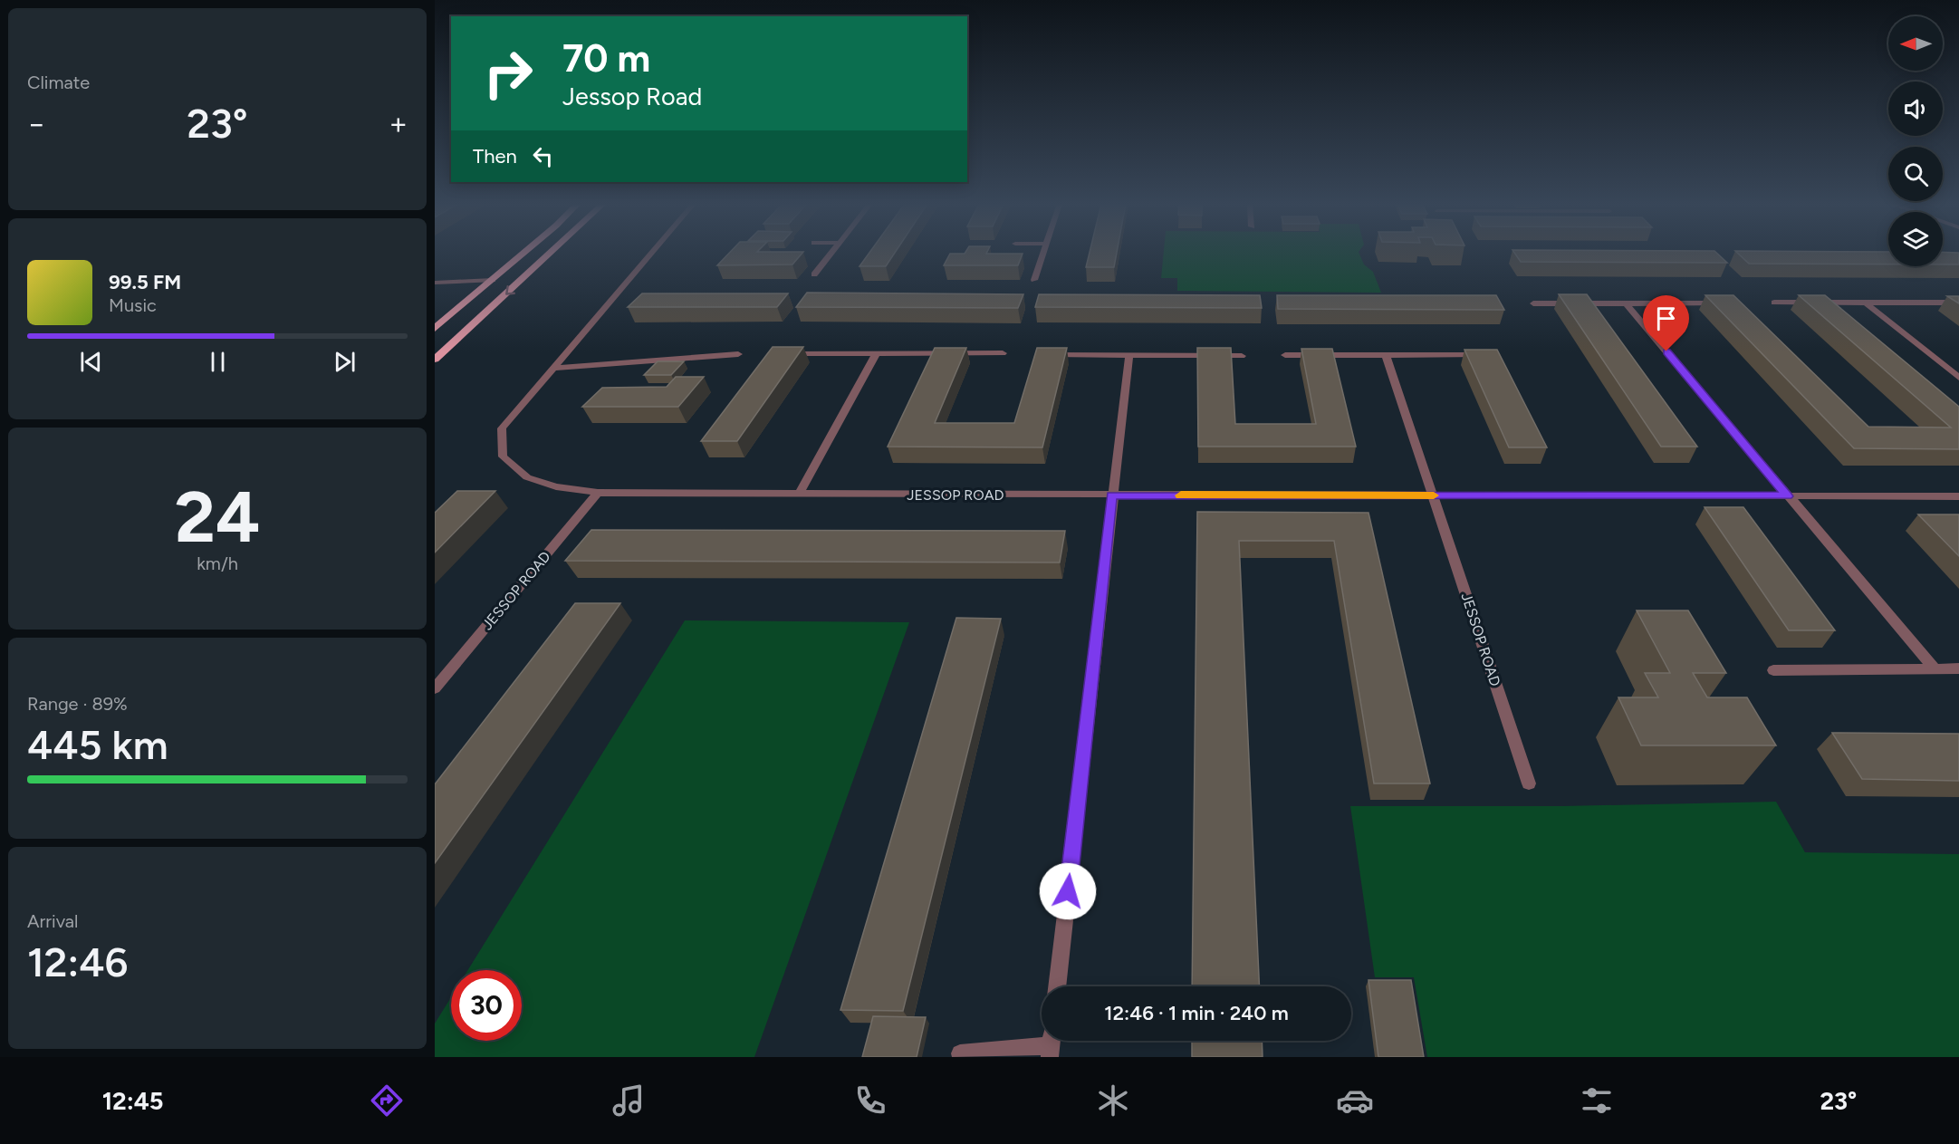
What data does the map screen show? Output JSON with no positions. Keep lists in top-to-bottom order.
{
  "streets": {
    "street": ["JESSOP ROAD"]
  },
  "north": "left",
  "page": {
    "tile": [
      "Climate",
      ["24", "km/h"],
      ["Range · 89%", "445 km"],
      ["Arrival", "12:46"]
    ],
    "turn": ["70 m", "Jessop Road"],
    "heat": ["−", "23°", "+"],
    "then": "Then",
    "song": ["99.5 FM", "Music"],
    "limit": "30",
    "trip": "12:46 · 1 min · 240 m",
    "tabs": ["12:45", "23°"]
  }
}
